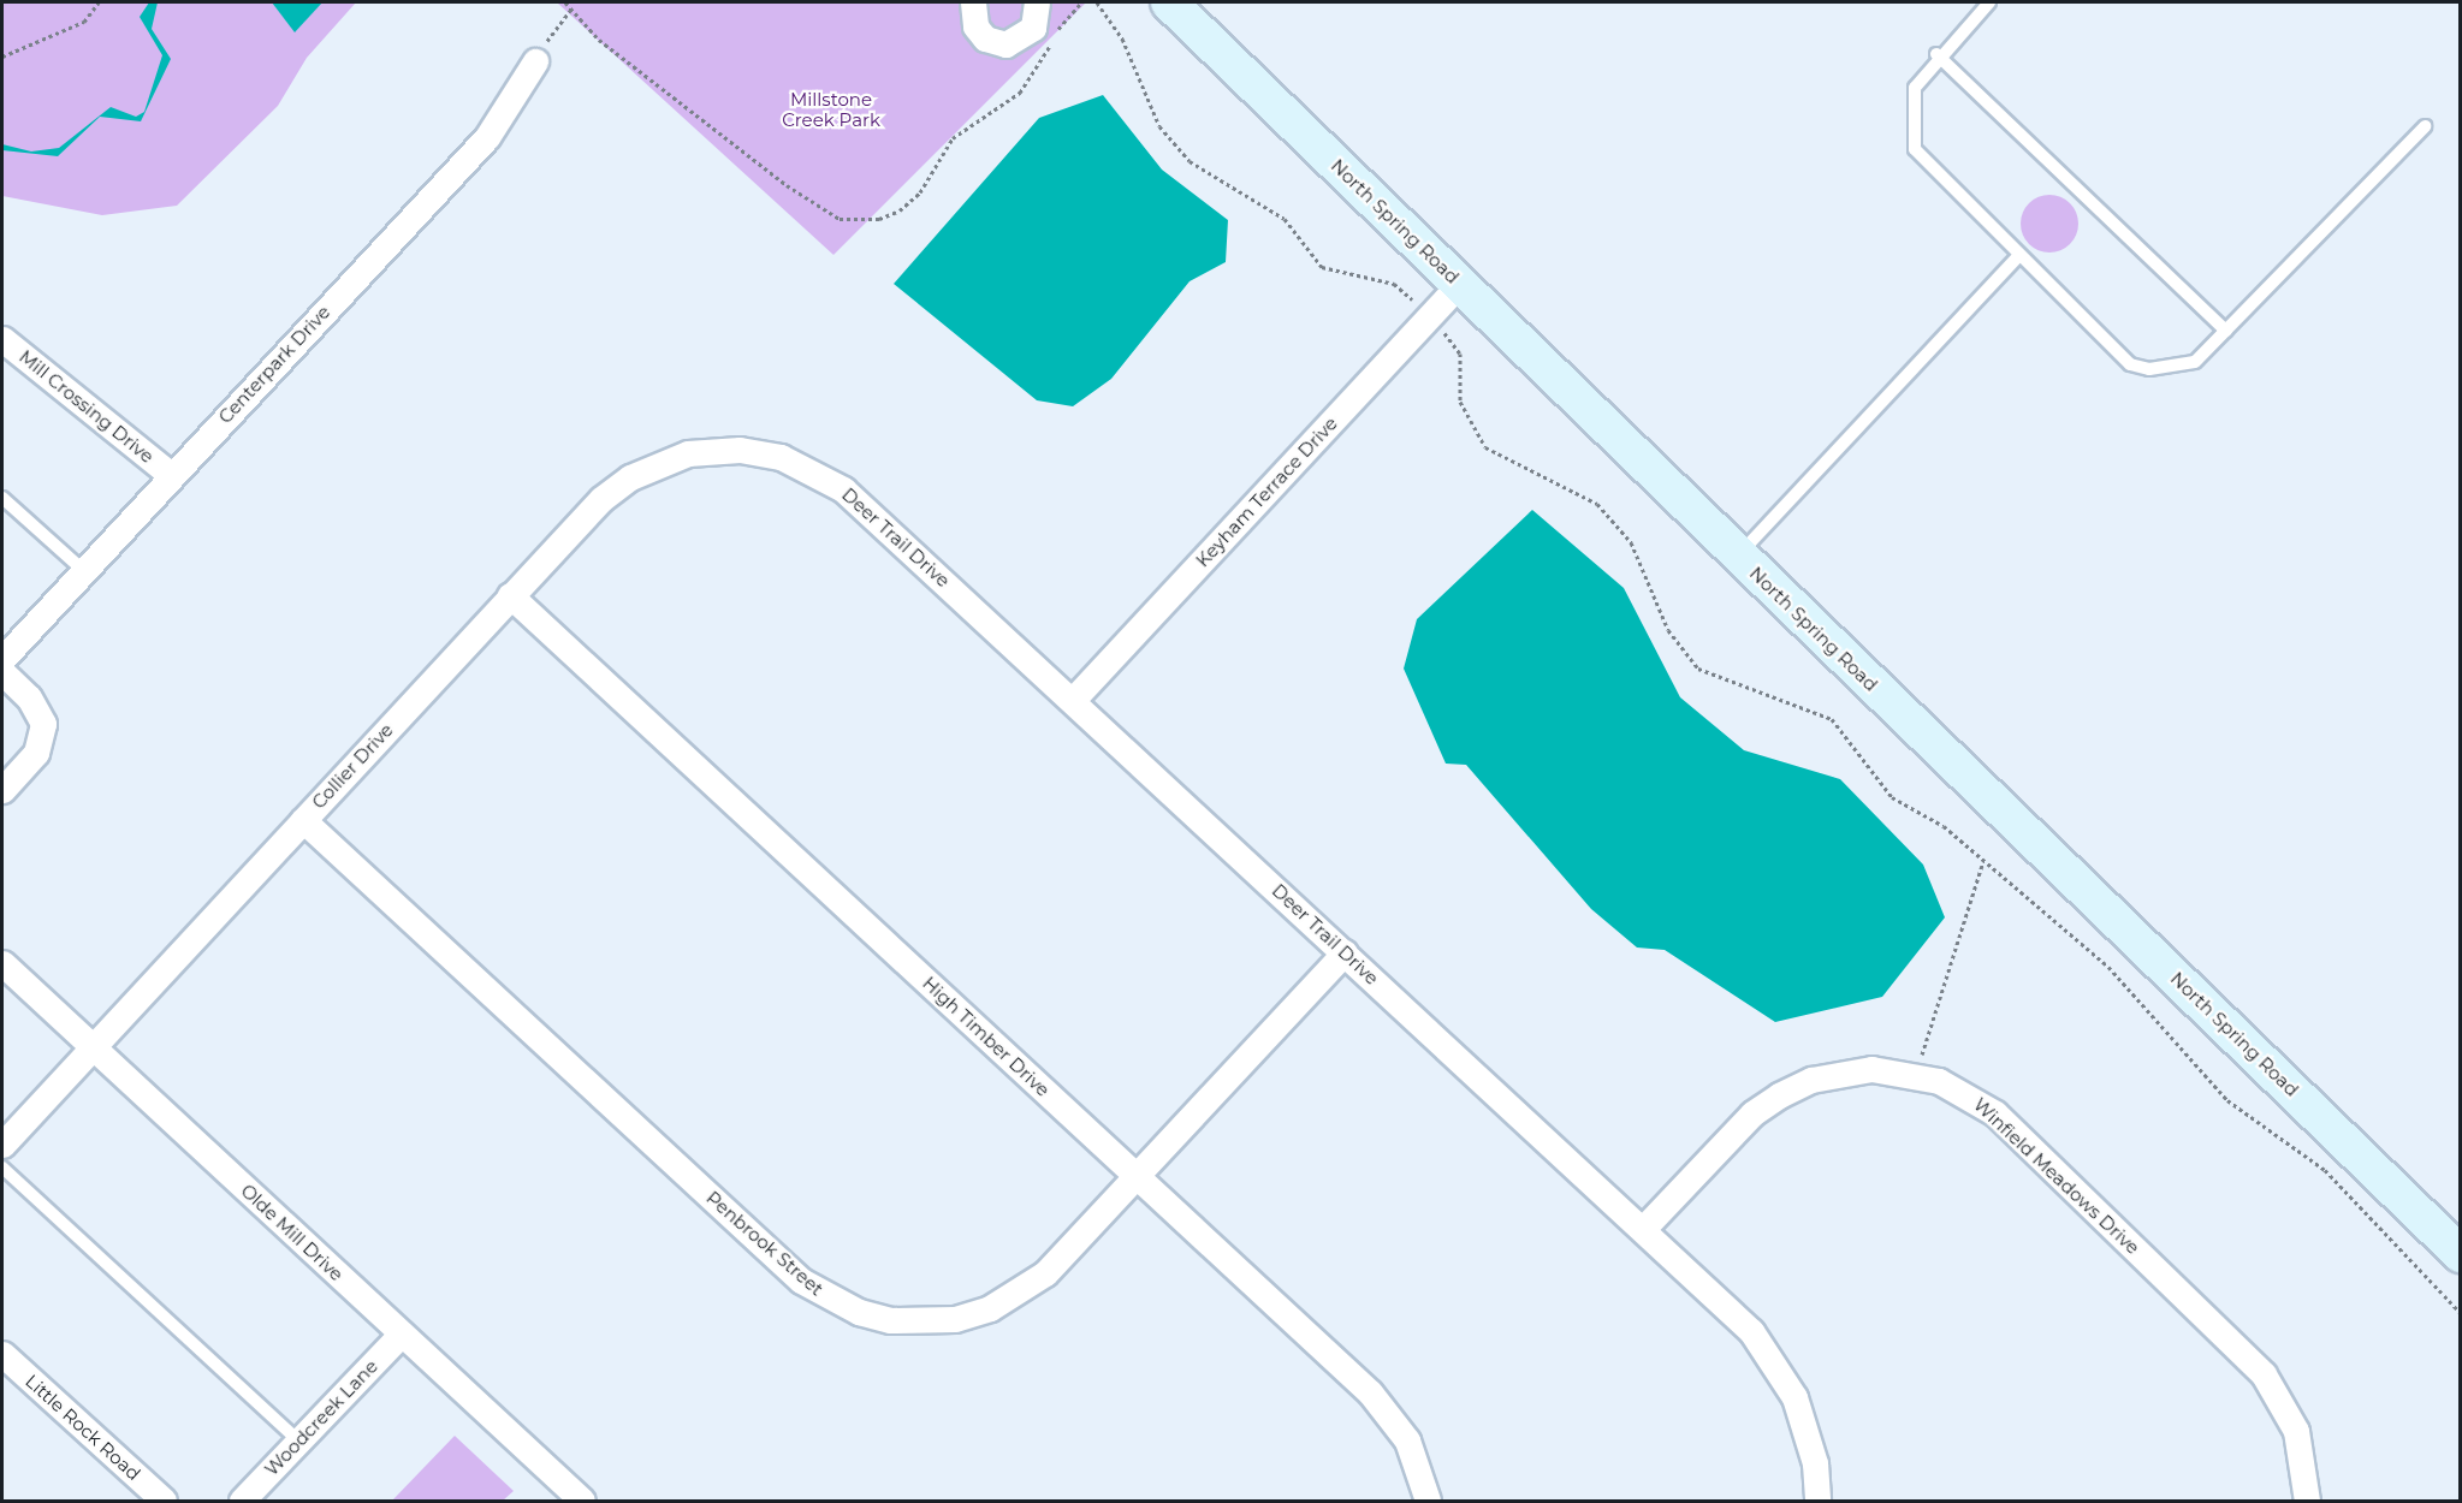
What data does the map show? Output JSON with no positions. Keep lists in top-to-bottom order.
{
  "streets": {
    "main road": ["North Spring Road"],
    "street": [
      "Centerpark Drive",
      "Mill Crossing Drive",
      "Keyham Terrace Drive",
      "Deer Trail Drive",
      "Collier Drive",
      "High Timber Drive",
      "Winfield Meadows Drive",
      "Olde Mill Drive",
      "Penbrook Street",
      "Woodcreek Lane",
      "Little Rock Road"
    ]
  },
  "crossings": [
    ["North Spring Road", "Keyham Terrace Drive"],
    ["Centerpark Drive", "Mill Crossing Drive"],
    ["Keyham Terrace Drive", "Deer Trail Drive"],
    ["Deer Trail Drive", "Collier Drive"],
    ["Deer Trail Drive", "Winfield Meadows Drive"],
    ["Deer Trail Drive", "Penbrook Street"],
    ["Collier Drive", "High Timber Drive"],
    ["Collier Drive", "Olde Mill Drive"],
    ["Collier Drive", "Penbrook Street"],
    ["High Timber Drive", "Penbrook Street"],
    ["Olde Mill Drive", "Woodcreek Lane"]
  ],
  "parks": ["Millstone Creek Park"]
}
